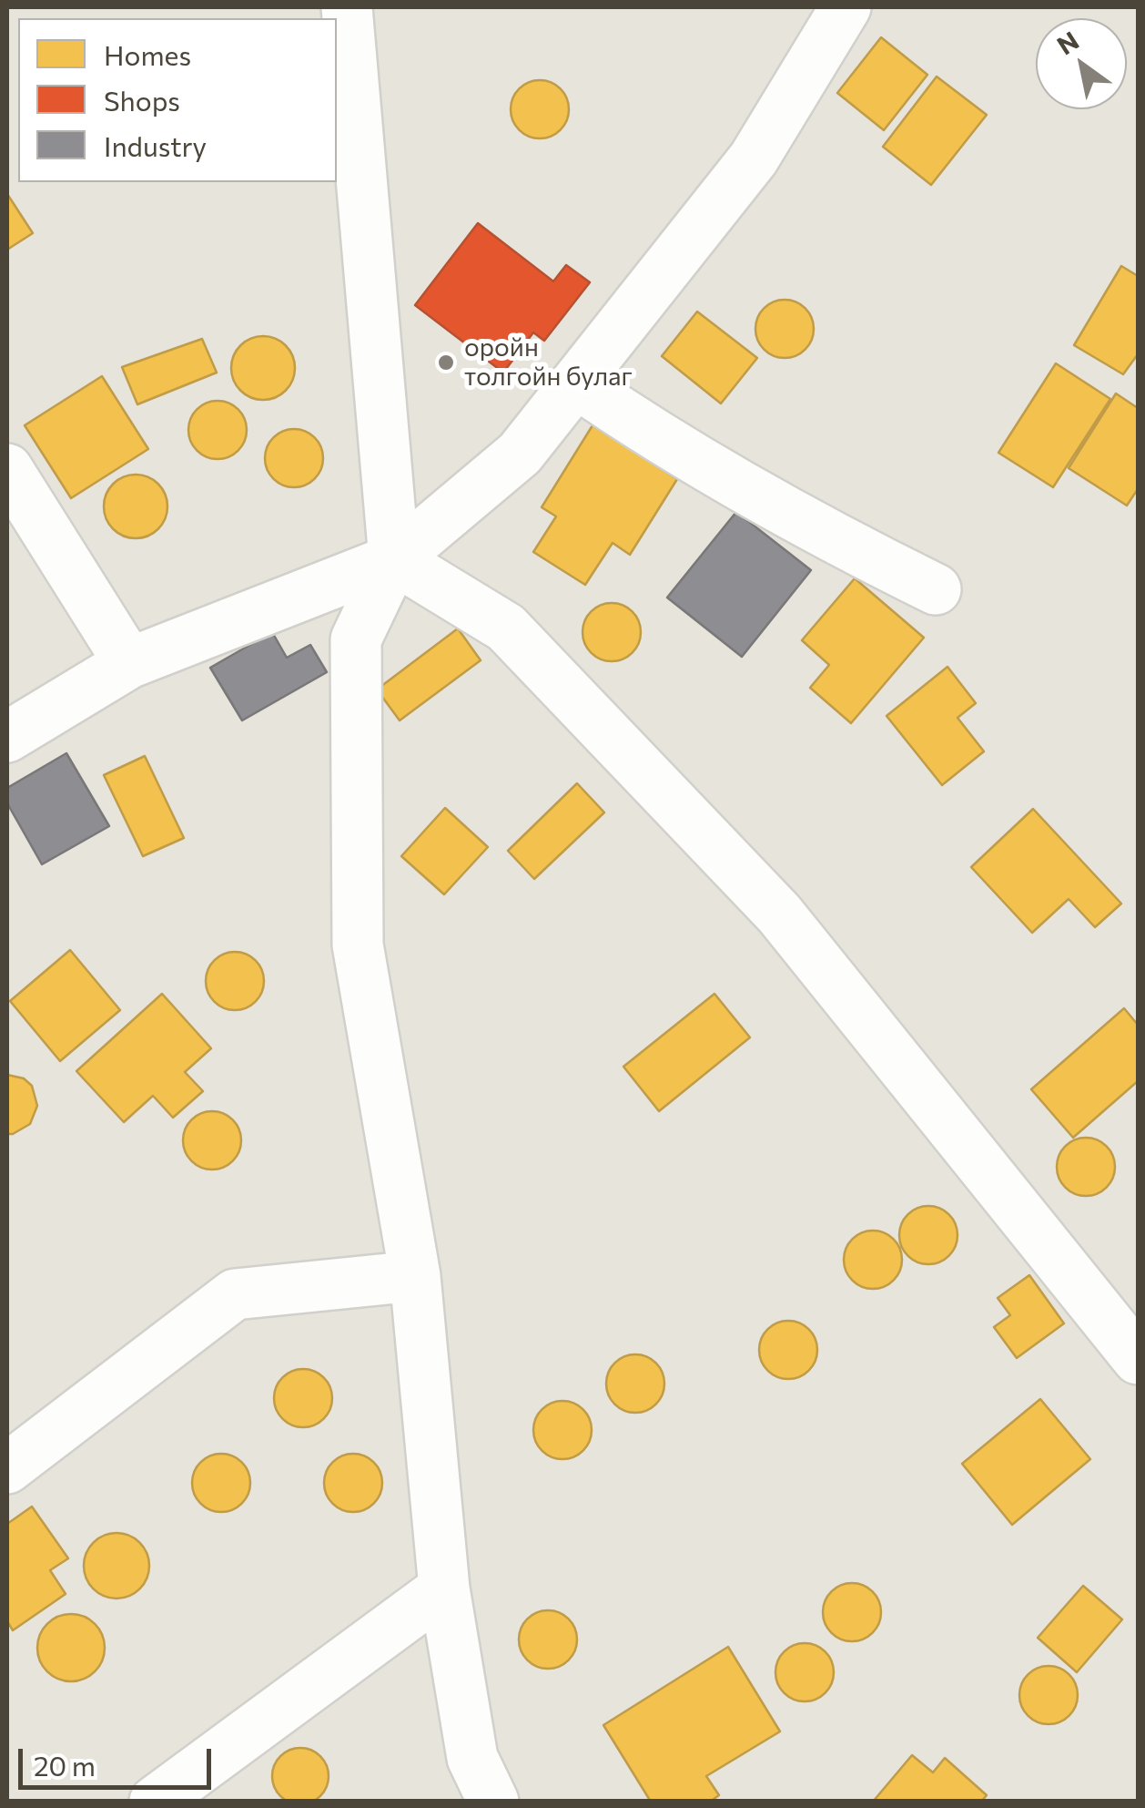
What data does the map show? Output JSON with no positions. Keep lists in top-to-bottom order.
{
  "places": ["оройн толгойн булаг"],
  "legend": ["Homes", "Shops", "Industry"],
  "scale_bar": "20 m",
  "north": "top left"
}
